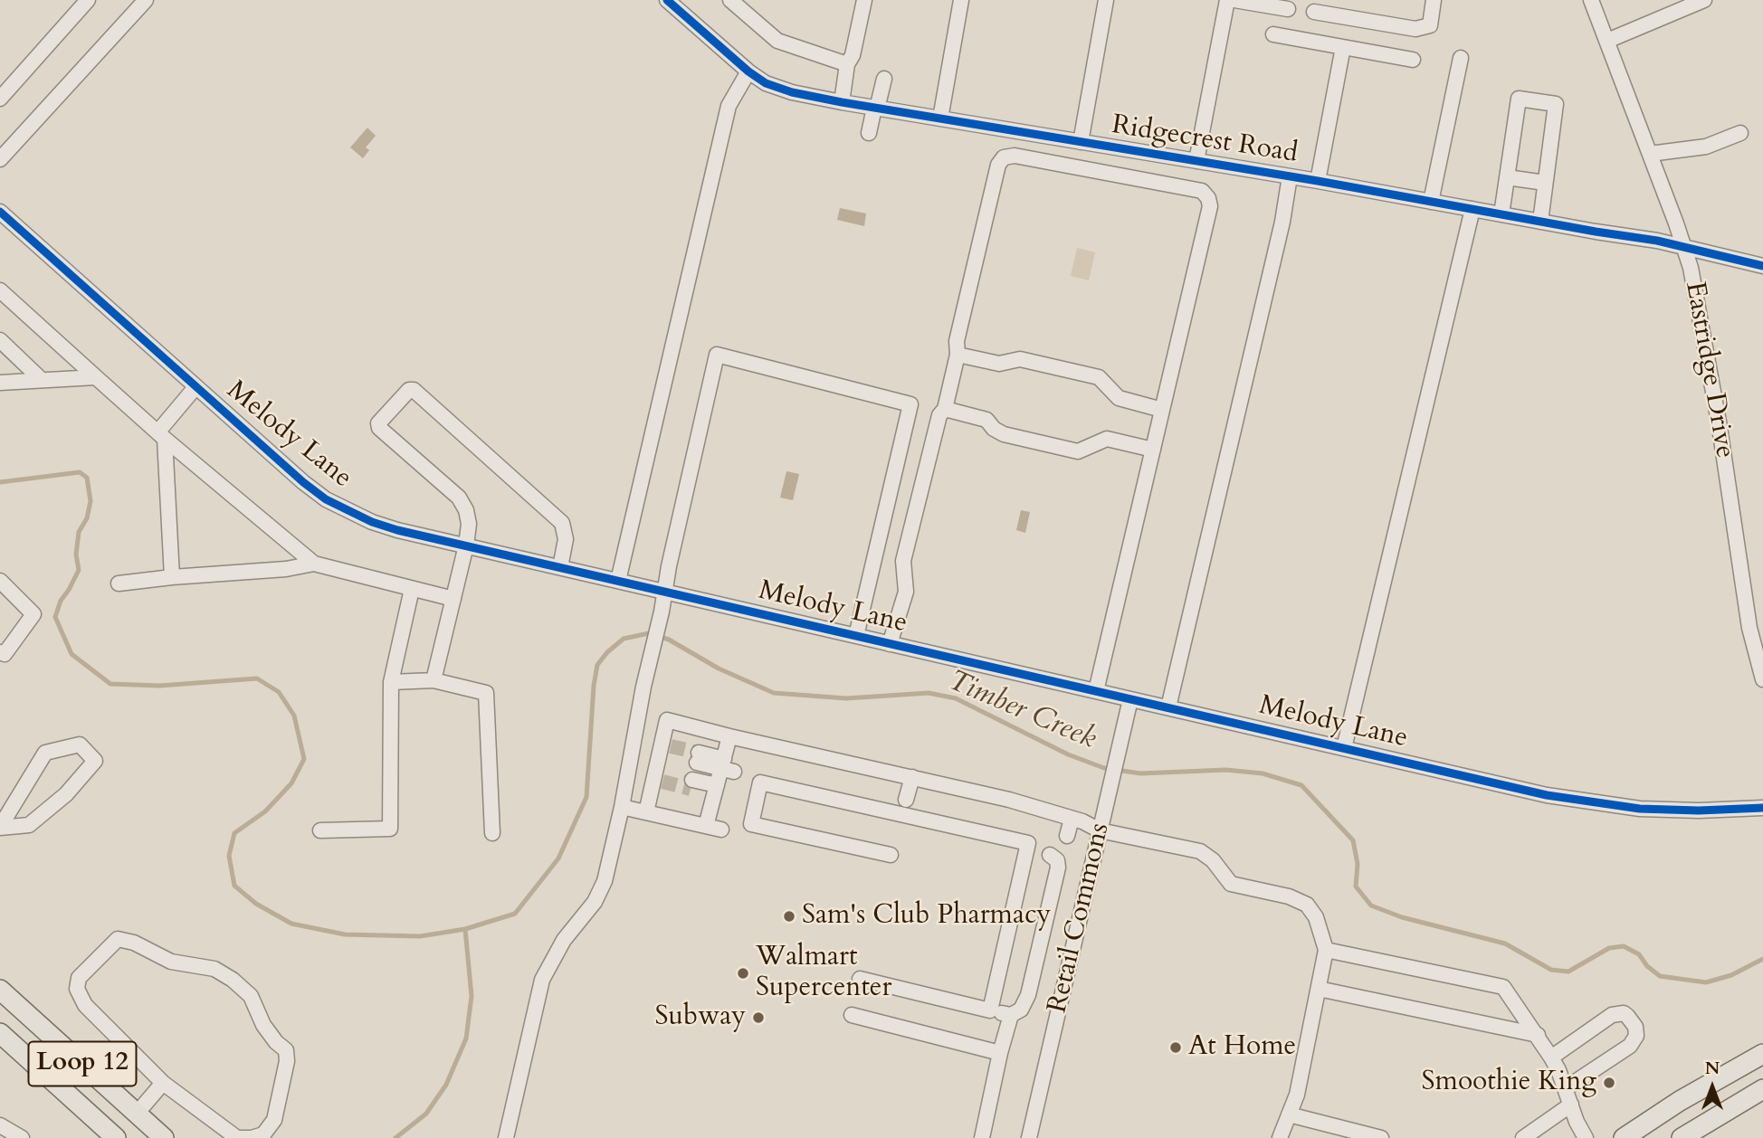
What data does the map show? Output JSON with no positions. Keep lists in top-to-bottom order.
{
  "streets": {
    "main road": ["Loop 12"],
    "street": [
      "Ridgecrest Road",
      "Eastridge Drive",
      "Melody Lane",
      "Retail Commons"
    ]
  },
  "crossings": [
    ["Ridgecrest Road", "Eastridge Drive"],
    ["Melody Lane", "Retail Commons"]
  ],
  "water": ["Timber Creek"],
  "places": [
    "Sam's Club Pharmacy",
    "Walmart Supercenter",
    "Subway",
    "At Home",
    "Smoothie King"
  ],
  "north": "top"
}
